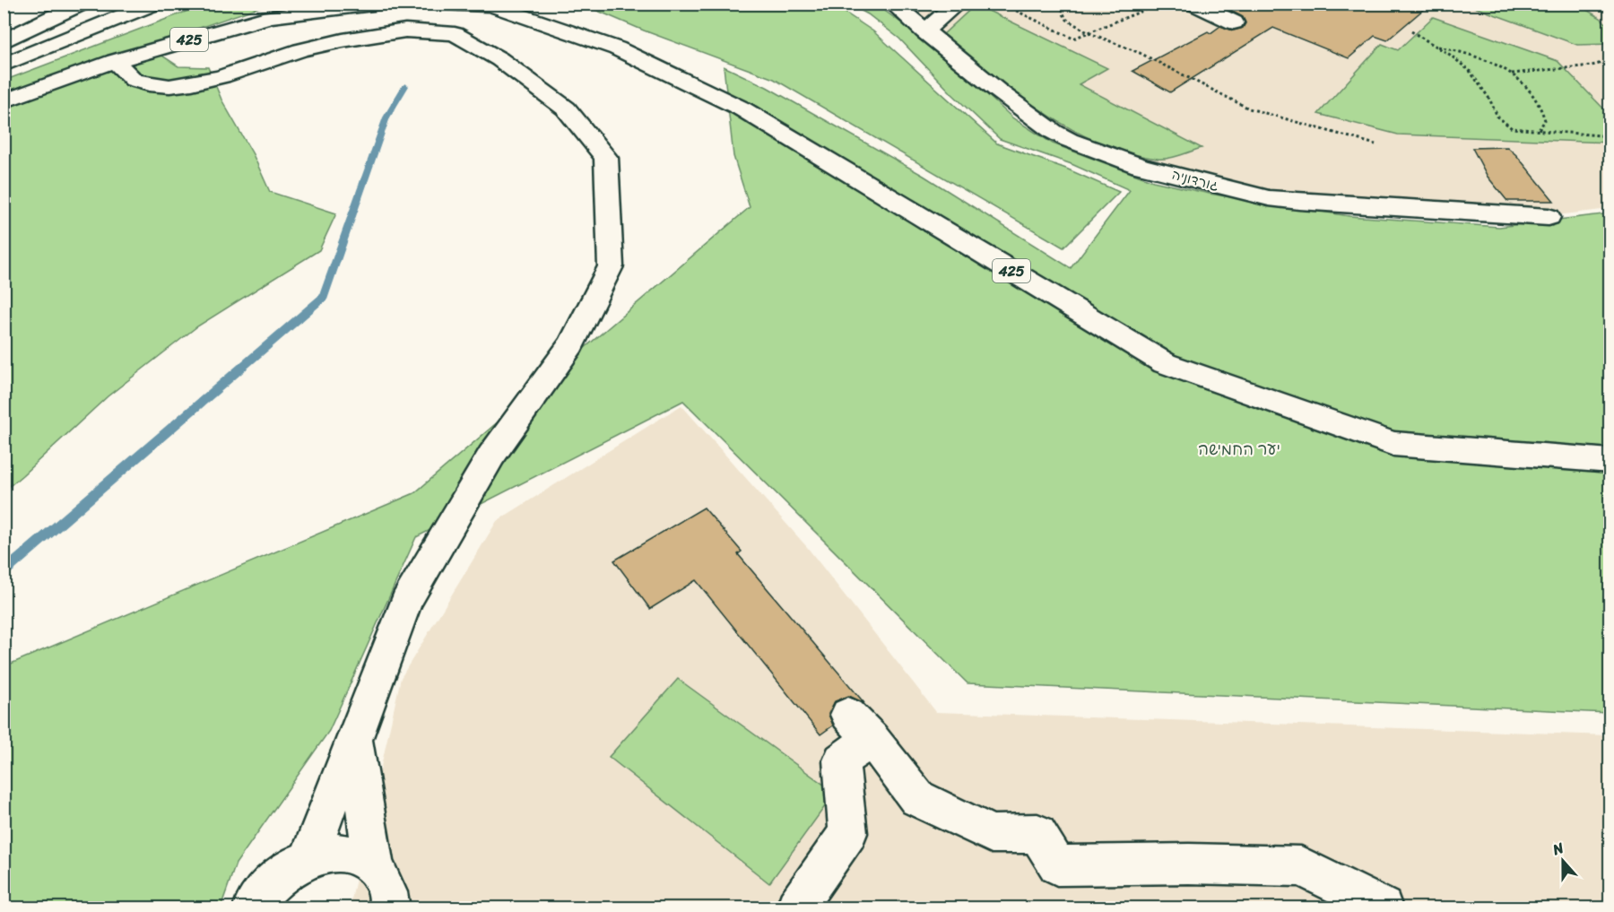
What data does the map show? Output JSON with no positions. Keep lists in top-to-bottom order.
{
  "streets": {
    "main road": ["425", "גורדוניה"]
  },
  "parks": ["יער החמישה"],
  "north": "top"
}
